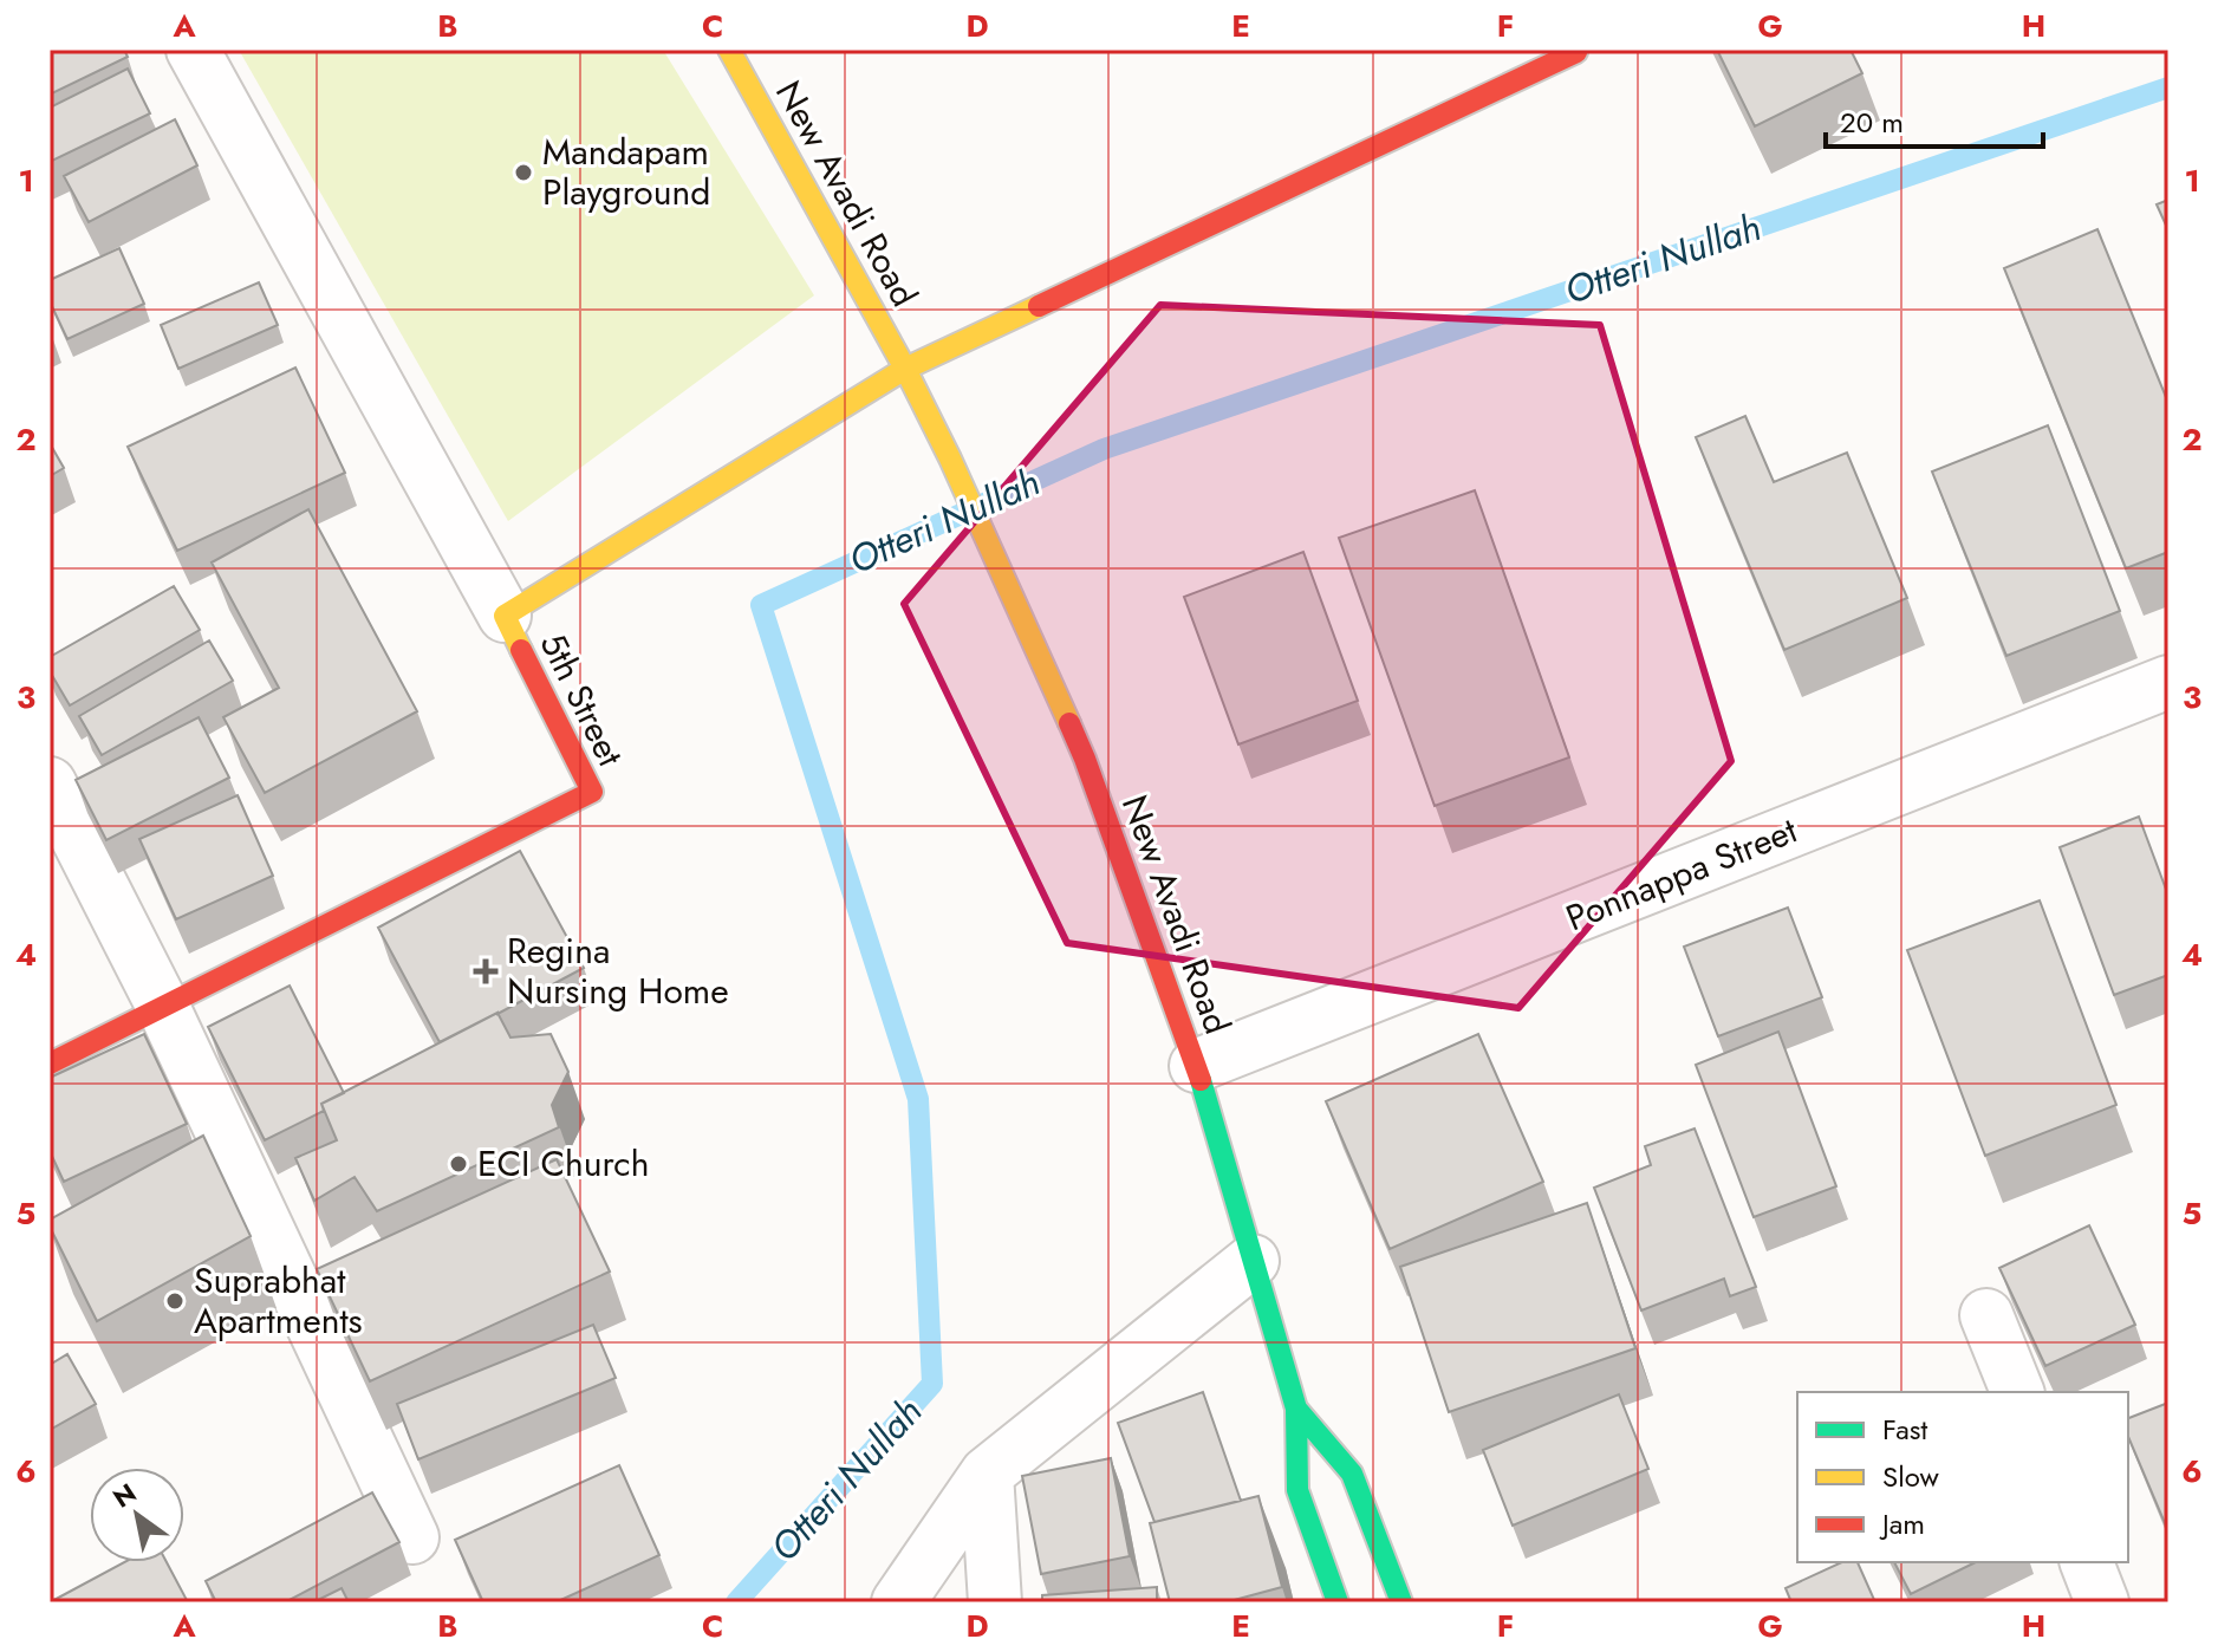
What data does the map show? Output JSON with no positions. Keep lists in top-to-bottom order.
{
  "streets": {
    "street": ["New Avadi Road", "5th Street", "Ponnappa Street"]
  },
  "crossings": [
    ["New Avadi Road", "5th Street"],
    ["New Avadi Road", "Ponnappa Street"]
  ],
  "water": ["Otteri Nullah"],
  "places": {
    "other": ["Mandapam Playground", "ECI Church", "Suprabhat Apartments"],
    "health": ["Regina Nursing Home"]
  },
  "legend": ["Fast", "Slow", "Jam"],
  "scale_bar": "20 m",
  "north": "top left",
  "grid": {
    "columns": [
      "A",
      "B",
      "C",
      "D",
      "E",
      "F",
      "G",
      "H"
    ],
    "rows": [
      "1",
      "2",
      "3",
      "4",
      "5",
      "6"
    ]
  }
}
